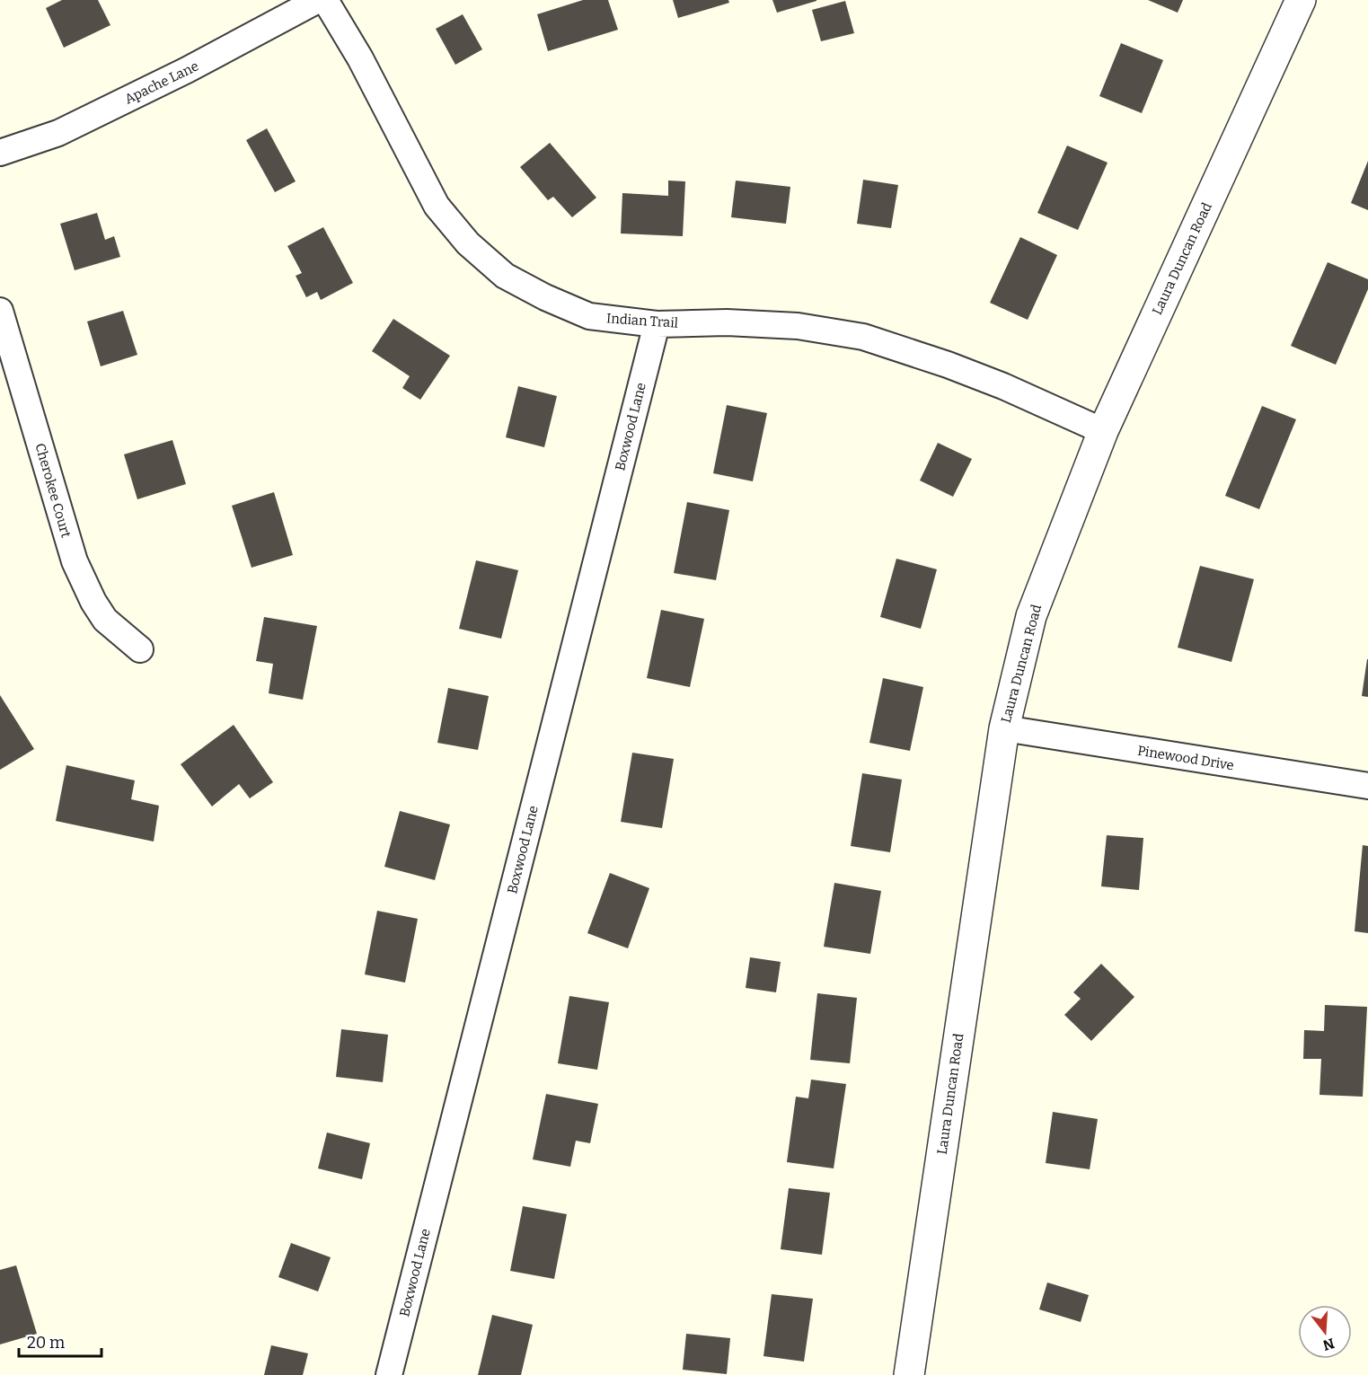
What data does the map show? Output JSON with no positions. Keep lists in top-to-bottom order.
{
  "streets": {
    "street": [
      "Apache Lane",
      "Laura Duncan Road",
      "Indian Trail",
      "Boxwood Lane",
      "Cherokee Court",
      "Pinewood Drive"
    ]
  },
  "crossings": [
    ["Laura Duncan Road", "Indian Trail"],
    ["Laura Duncan Road", "Pinewood Drive"],
    ["Indian Trail", "Boxwood Lane"]
  ],
  "scale_bar": "20 m",
  "north": "bottom"
}
